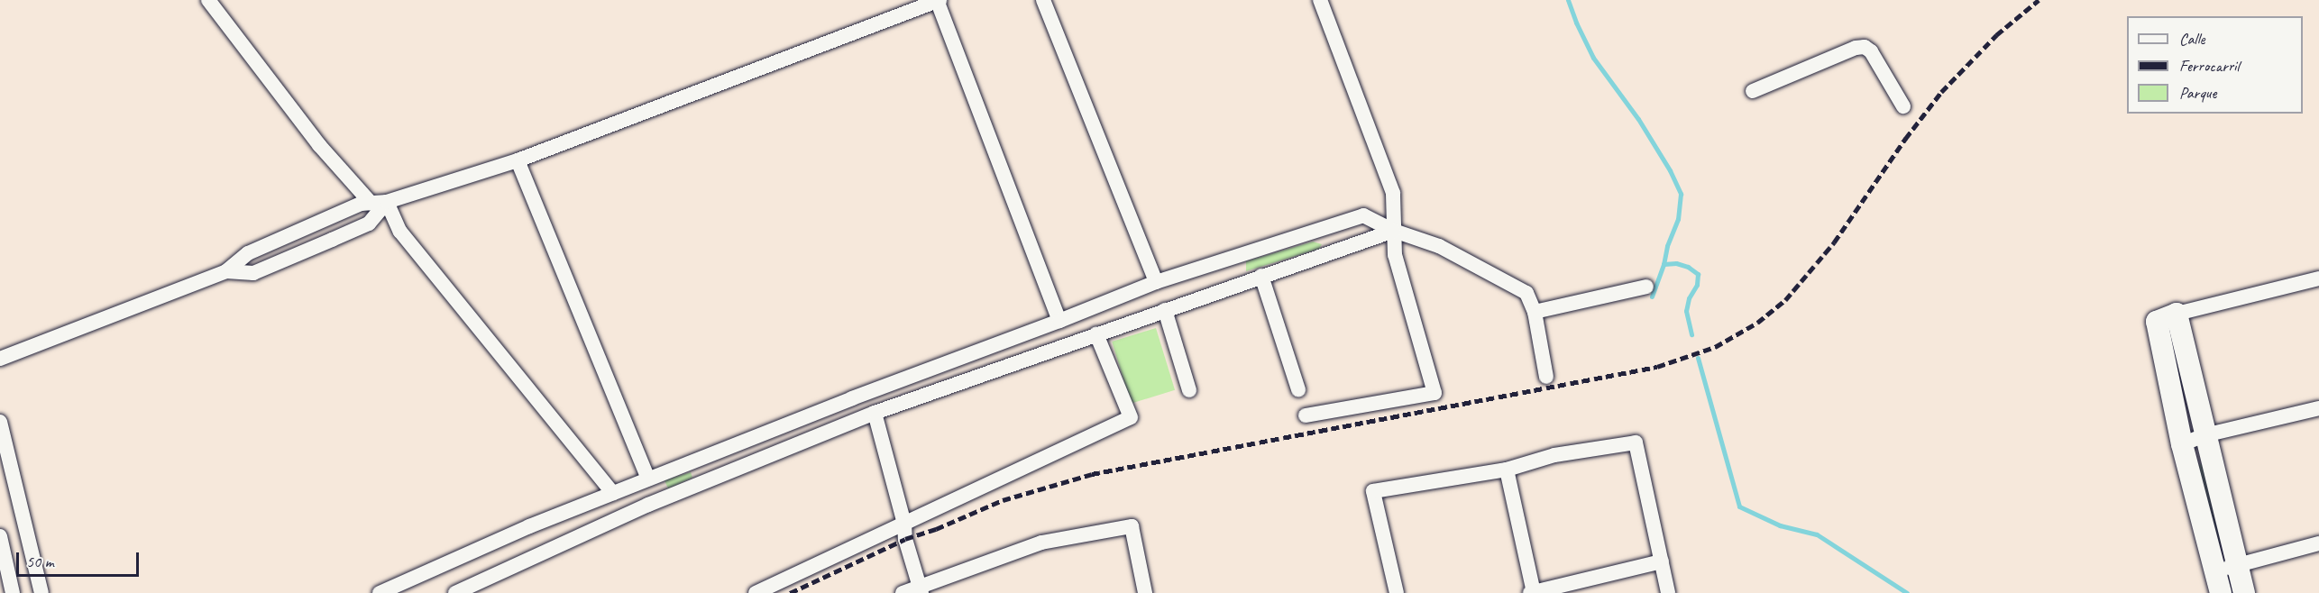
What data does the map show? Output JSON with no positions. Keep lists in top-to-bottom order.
{
  "legend": ["Calle", "Ferrocarril", "Parque"],
  "scale_bar": "50 m"
}
